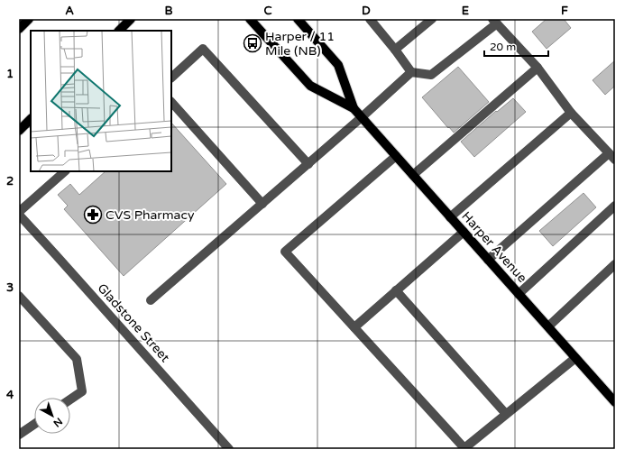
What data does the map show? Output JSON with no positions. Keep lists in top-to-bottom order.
{
  "streets": {
    "main road": ["Harper Avenue"],
    "street": ["Gladstone Street"]
  },
  "places": {
    "bus stop": ["Harper / 11 Mile (NB)"],
    "pharmacy": ["CVS Pharmacy"]
  },
  "scale_bar": "20 m",
  "north": "bottom right",
  "grid": {
    "columns": [
      "A",
      "B",
      "C",
      "D",
      "E",
      "F"
    ],
    "rows": [
      "1",
      "2",
      "3",
      "4"
    ]
  }
}
